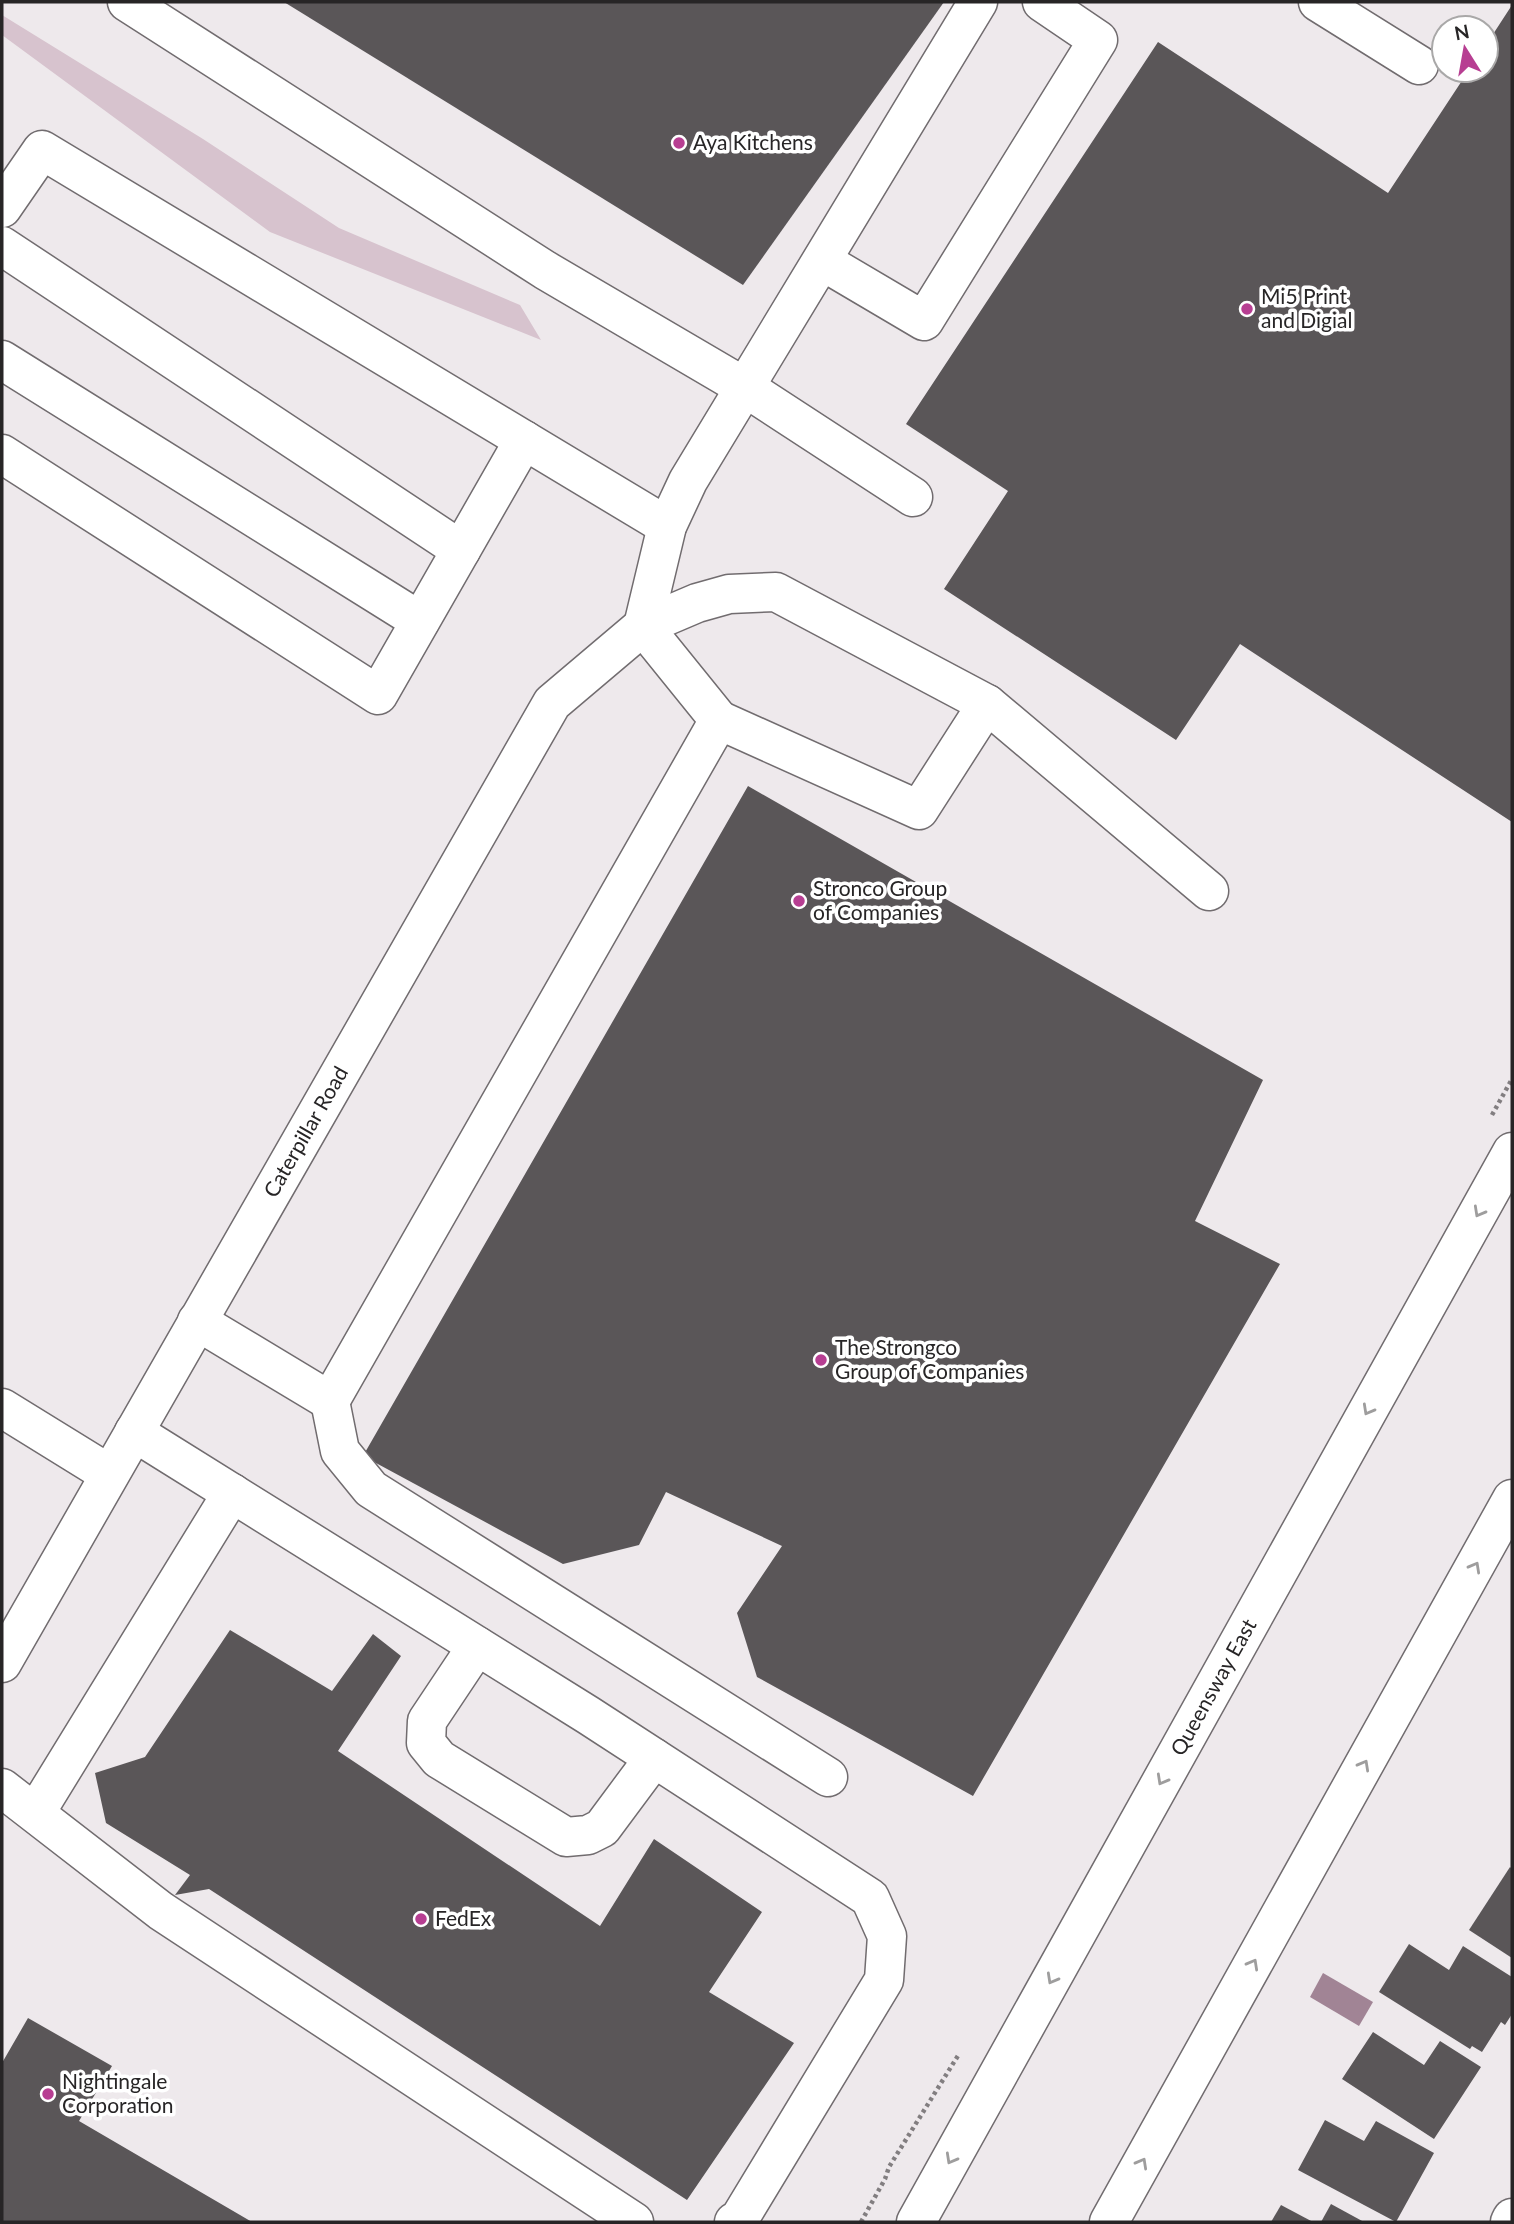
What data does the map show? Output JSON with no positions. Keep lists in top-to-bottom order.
{
  "streets": {
    "main road": ["Caterpillar Road", "Queensway East"]
  },
  "places": [
    "Aya Kitchens",
    "Mi5 Print and Digial",
    "Stronco Group of Companies",
    "The Strongco Group of Companies",
    "FedEx",
    "Nightingale Corporation"
  ],
  "north": "top"
}
